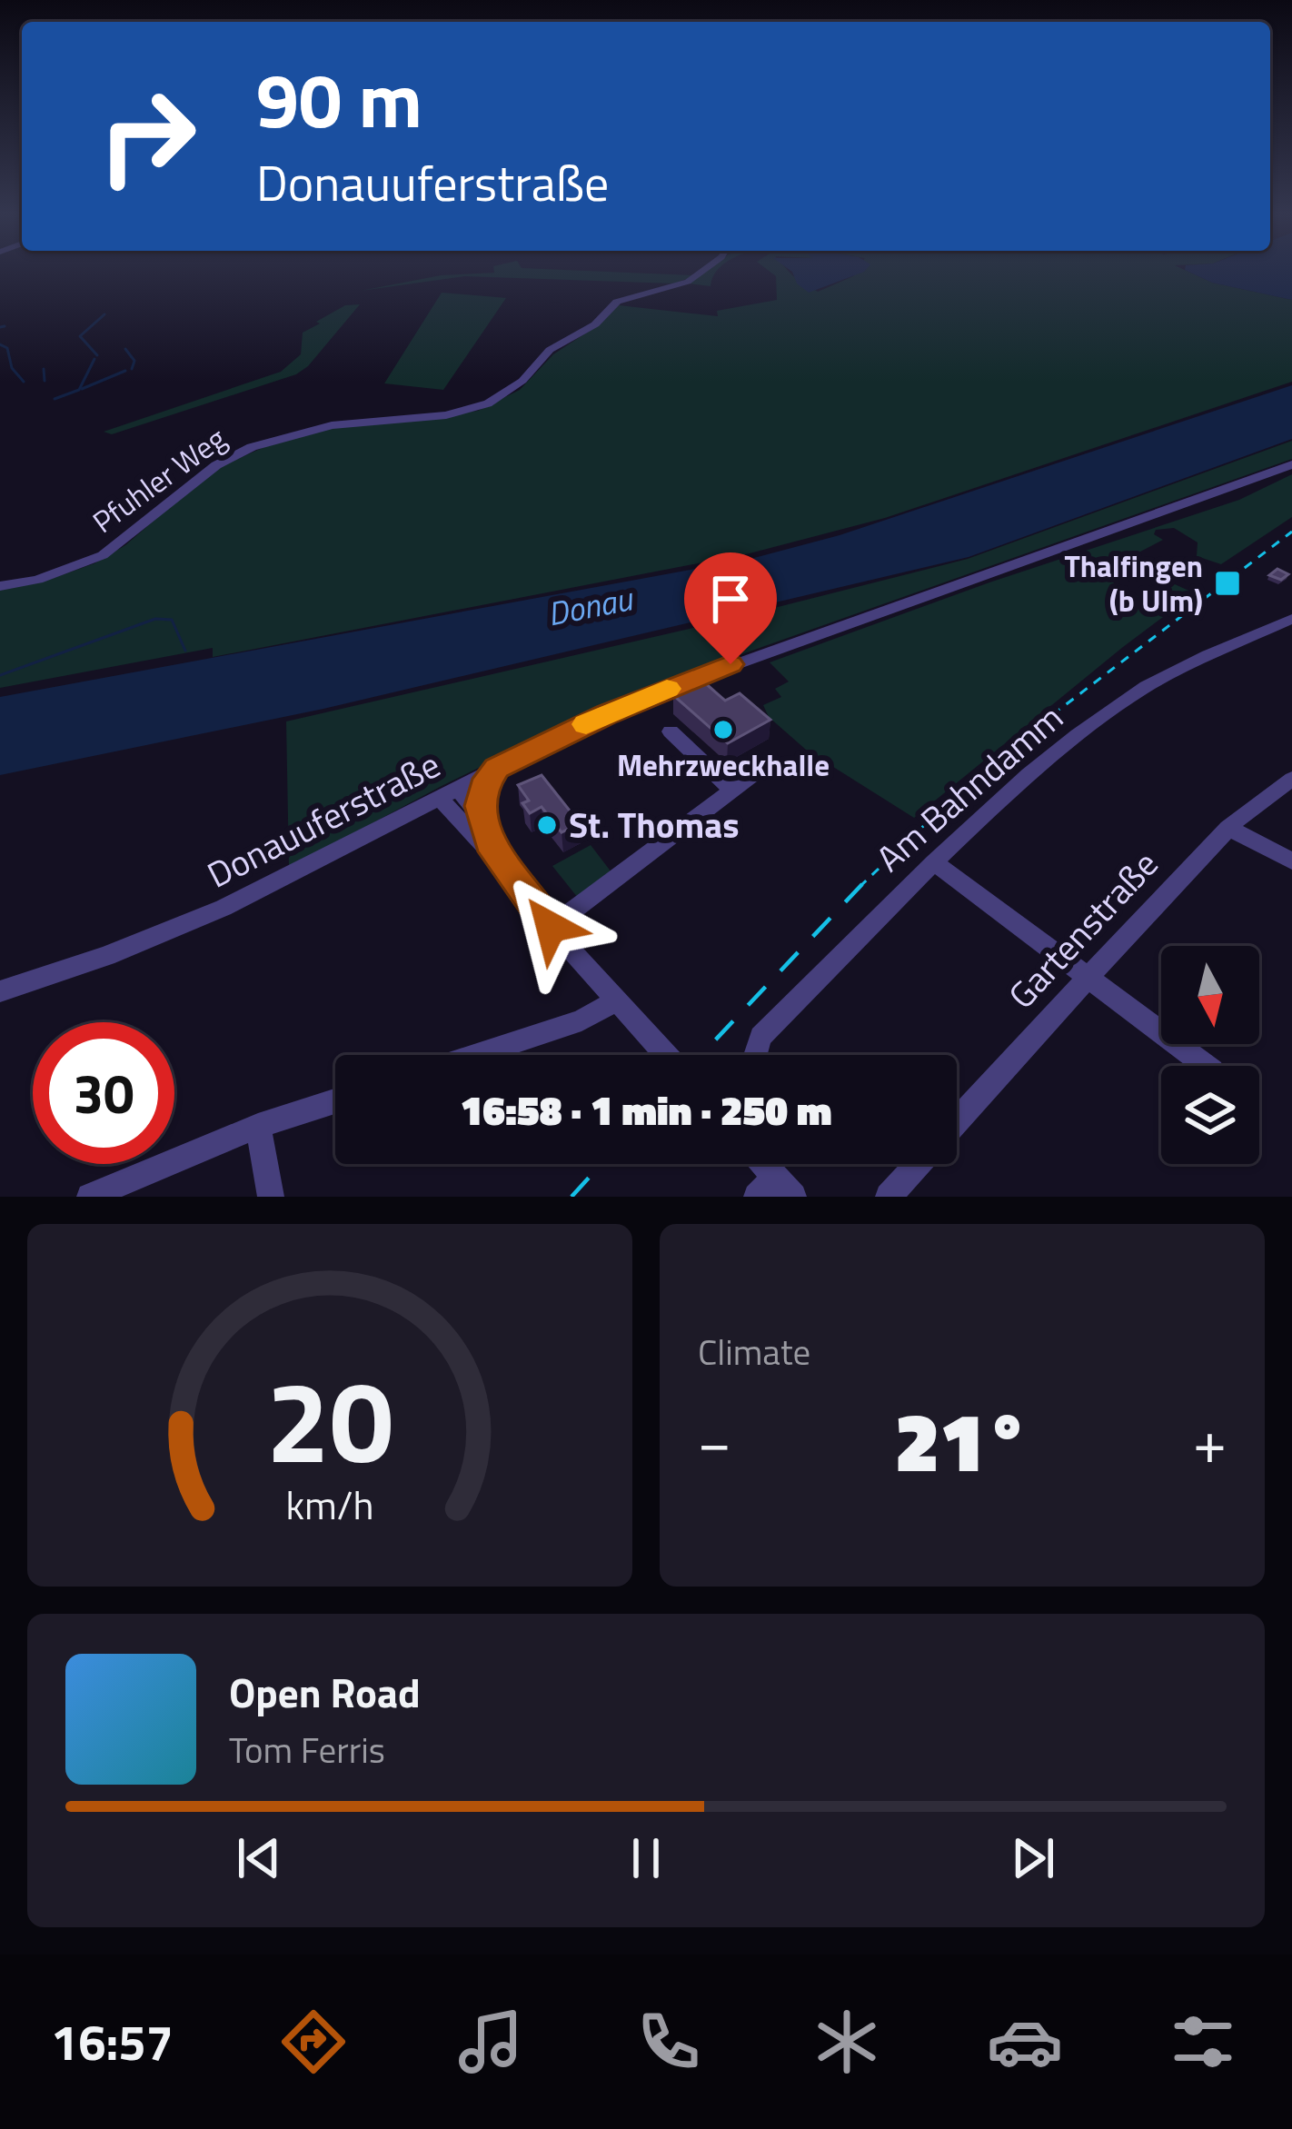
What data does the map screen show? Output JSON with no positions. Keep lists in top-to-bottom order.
{
  "streets": {
    "street": [
      "Pfuhler Weg",
      "Am Bahndamm",
      "Donauuferstraße",
      "Gartenstraße"
    ]
  },
  "water": ["Donau"],
  "places": {
    "transit": ["Thalfingen (b Ulm)"],
    "other": ["Mehrzweckhalle", "St. Thomas"]
  },
  "north": "bottom",
  "page": {
    "turn": ["90 m", "Donauuferstraße"],
    "limit": "30",
    "trip": "16:58 · 1 min · 250 m",
    "tile": "Climate",
    "heat": ["−", "21°", "+"],
    "song": ["Open Road", "Tom Ferris"],
    "tabs": "16:57",
    "gauge": ["20", "km/h"]
  }
}
